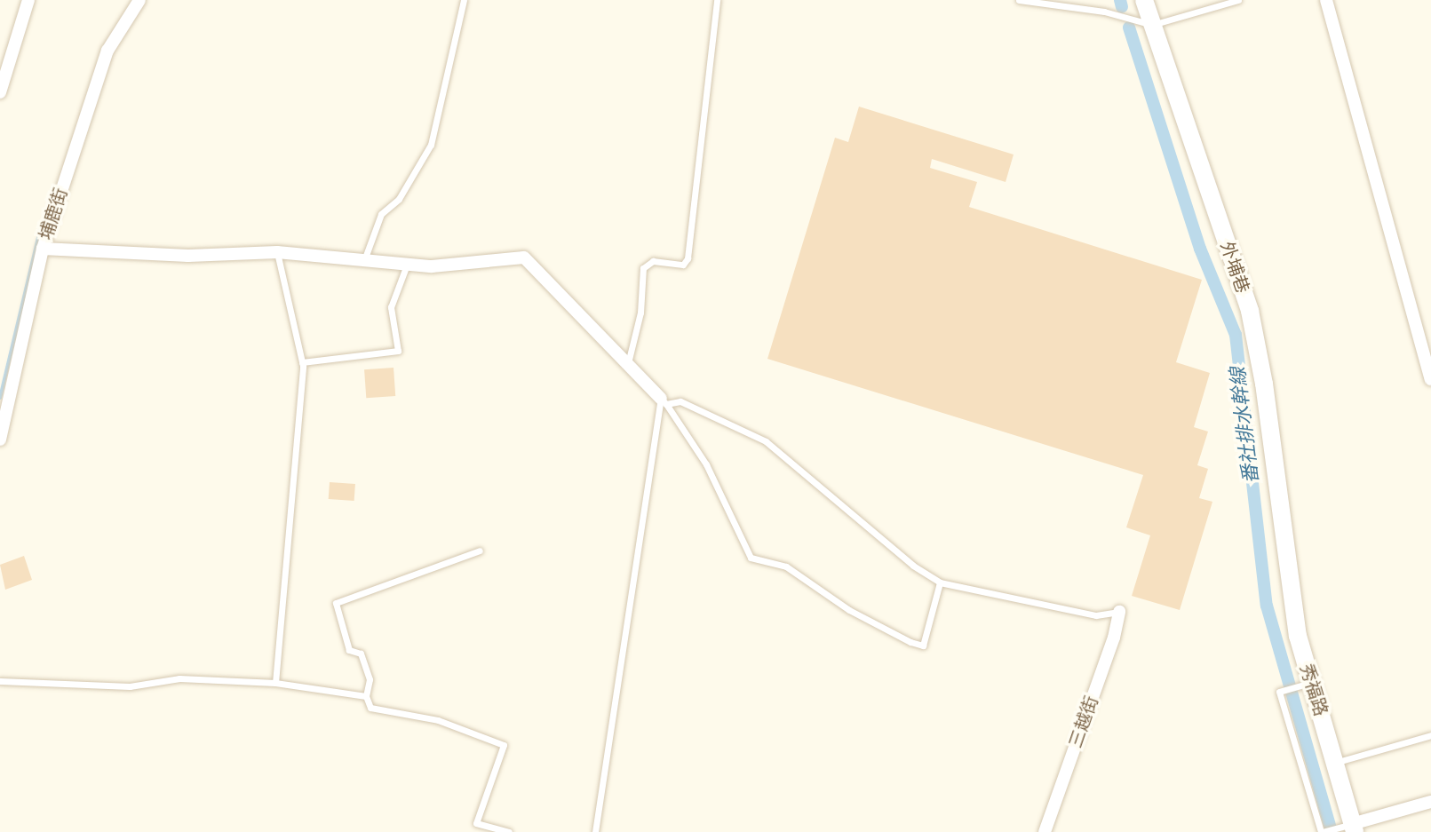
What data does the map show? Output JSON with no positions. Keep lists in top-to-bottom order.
{
  "streets": {
    "street": [
      "埔鹿街",
      "外埔巷",
      "秀福路",
      "三越街"
    ]
  },
  "crossings": [
    ["外埔巷", "秀福路"]
  ],
  "water": ["番社排水幹線"]
}
